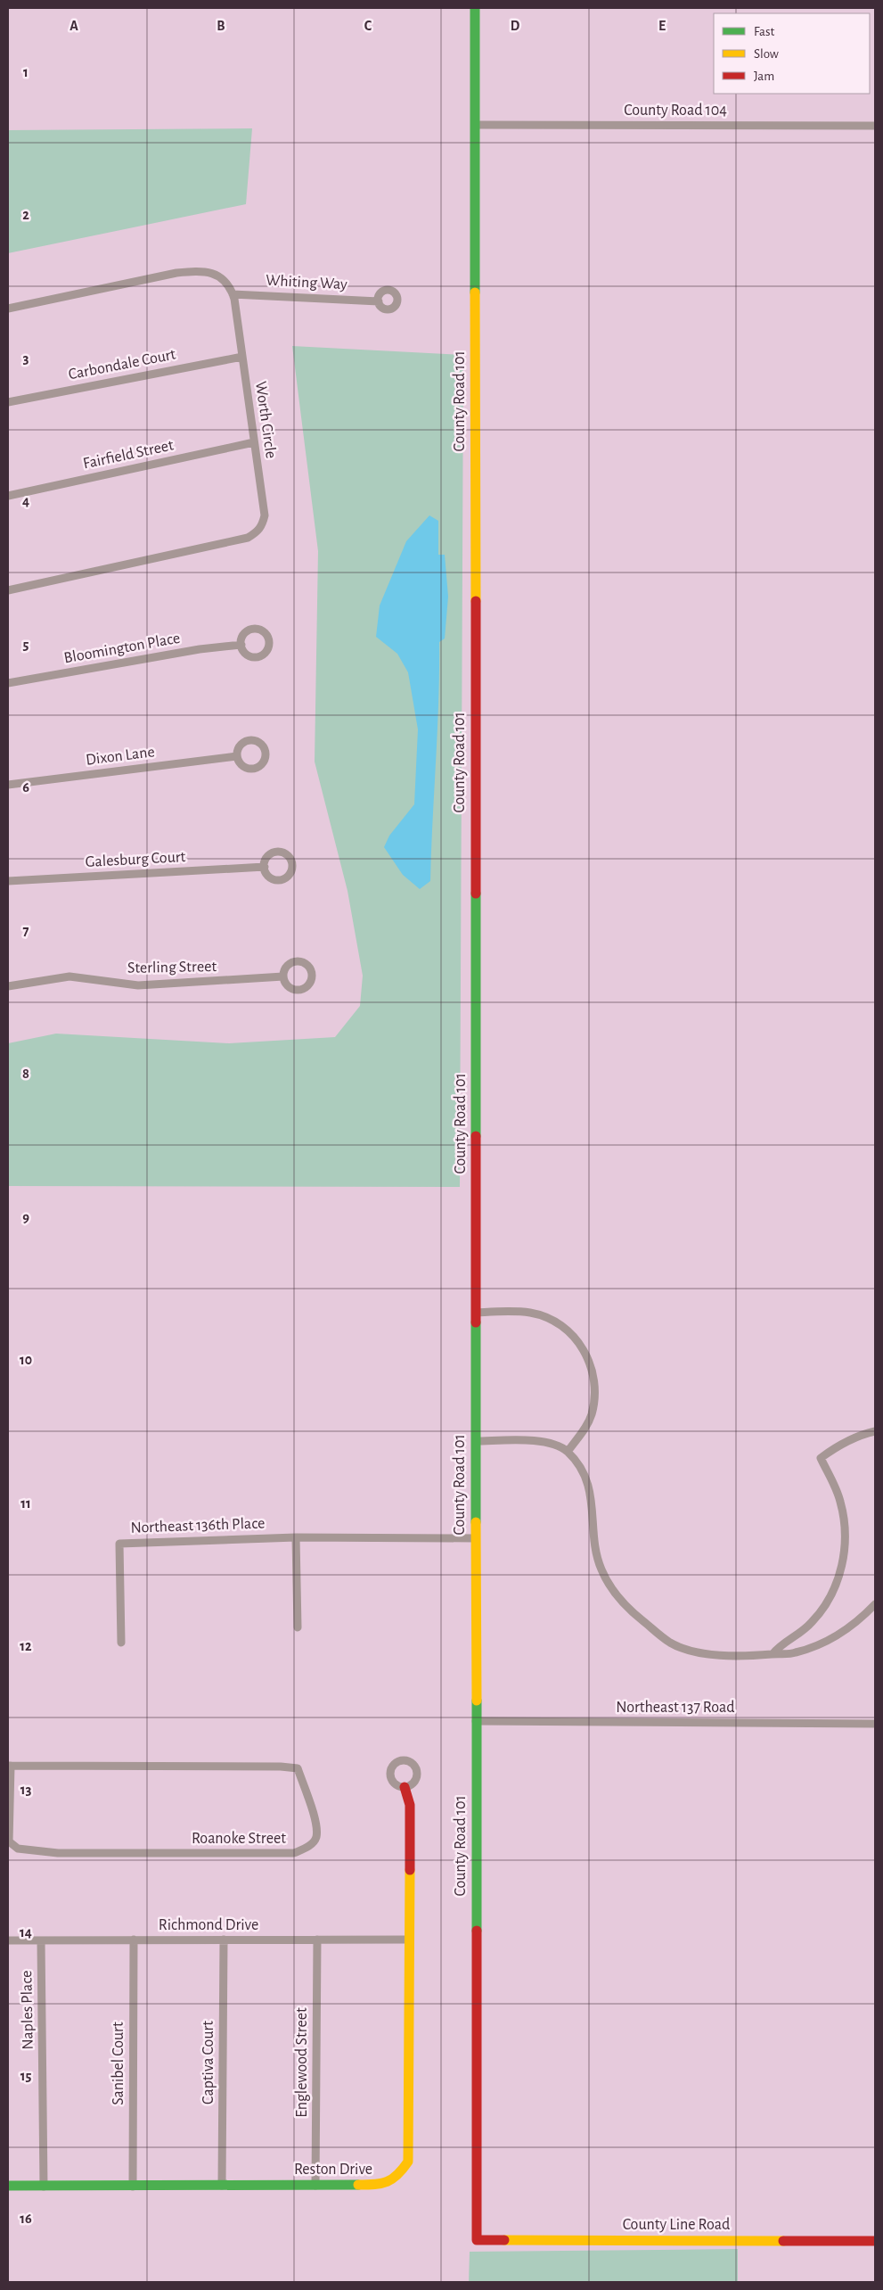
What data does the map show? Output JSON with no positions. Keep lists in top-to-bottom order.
{
  "streets": {
    "street": [
      "County Road 104",
      "Whiting Way",
      "Carbondale Court",
      "County Road 101",
      "Worth Circle",
      "Fairfield Street",
      "Bloomington Place",
      "Dixon Lane",
      "Galesburg Court",
      "Sterling Street",
      "Northeast 136th Place",
      "Northeast 137 Road",
      "Roanoke Street",
      "Richmond Drive",
      "Naples Place",
      "Captiva Court",
      "Englewood Street",
      "Sanibel Court",
      "Reston Drive",
      "County Line Road"
    ]
  },
  "crossings": [
    ["County Road 104", "County Road 101"],
    ["Whiting Way", "Worth Circle"],
    ["Carbondale Court", "Worth Circle"],
    ["County Road 101", "Northeast 136th Place"],
    ["County Road 101", "Northeast 137 Road"],
    ["County Road 101", "County Line Road"],
    ["Worth Circle", "Fairfield Street"],
    ["Richmond Drive", "Naples Place"],
    ["Richmond Drive", "Captiva Court"],
    ["Richmond Drive", "Englewood Street"],
    ["Richmond Drive", "Sanibel Court"],
    ["Richmond Drive", "Reston Drive"],
    ["Naples Place", "Reston Drive"],
    ["Captiva Court", "Reston Drive"],
    ["Englewood Street", "Reston Drive"],
    ["Sanibel Court", "Reston Drive"]
  ],
  "legend": ["Fast", "Slow", "Jam"],
  "grid": {
    "columns": [
      "A",
      "B",
      "C",
      "D",
      "E"
    ],
    "rows": [
      "1",
      "2",
      "3",
      "4",
      "5",
      "6",
      "7",
      "8",
      "9",
      "10",
      "11",
      "12",
      "13",
      "14",
      "15",
      "16"
    ]
  }
}
